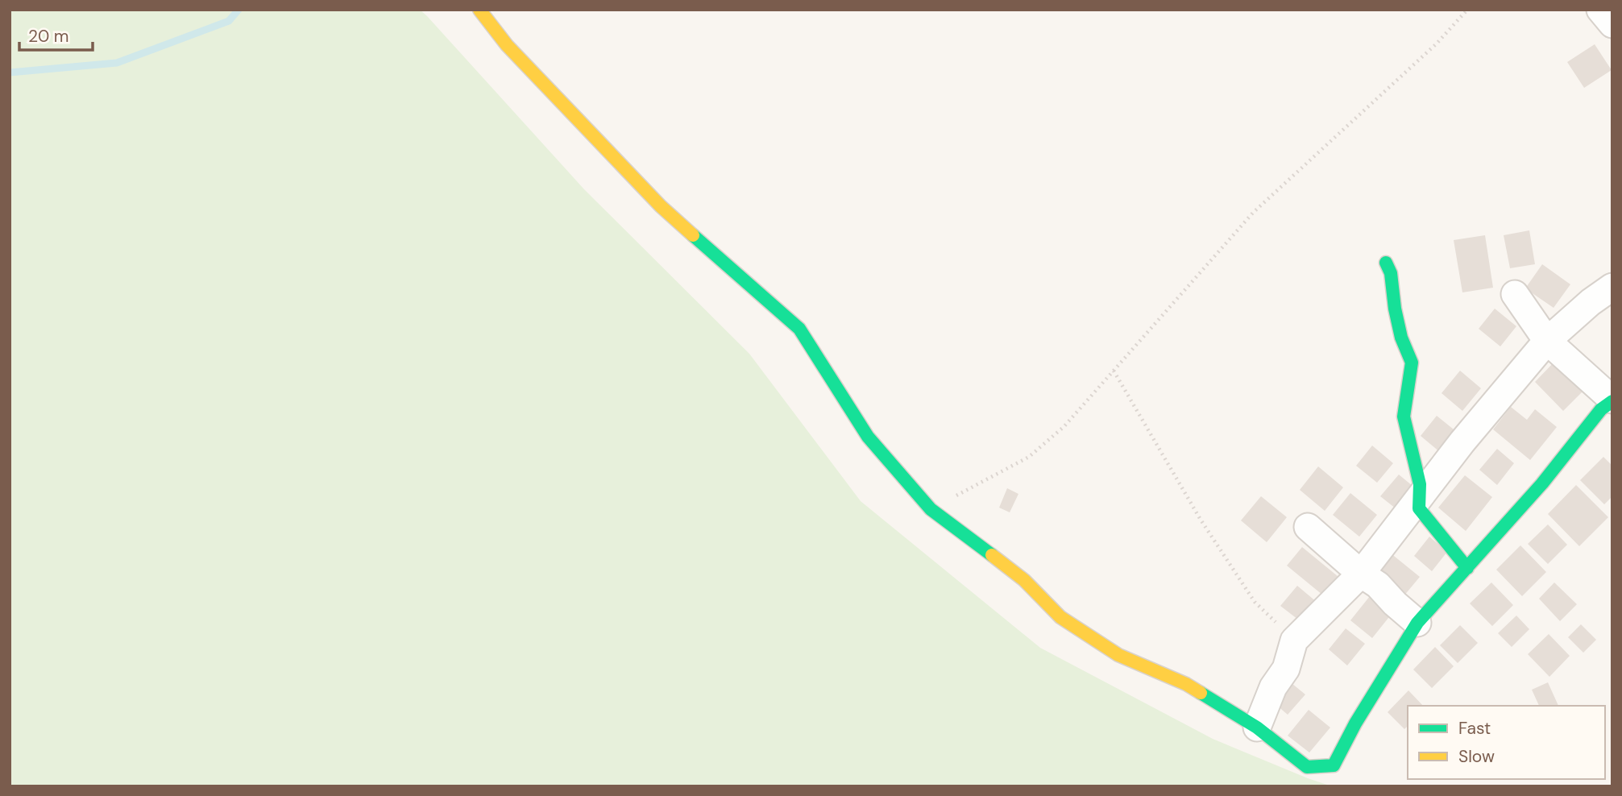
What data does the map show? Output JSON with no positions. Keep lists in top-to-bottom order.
{
  "legend": ["Fast", "Slow"],
  "scale_bar": "20 m"
}
